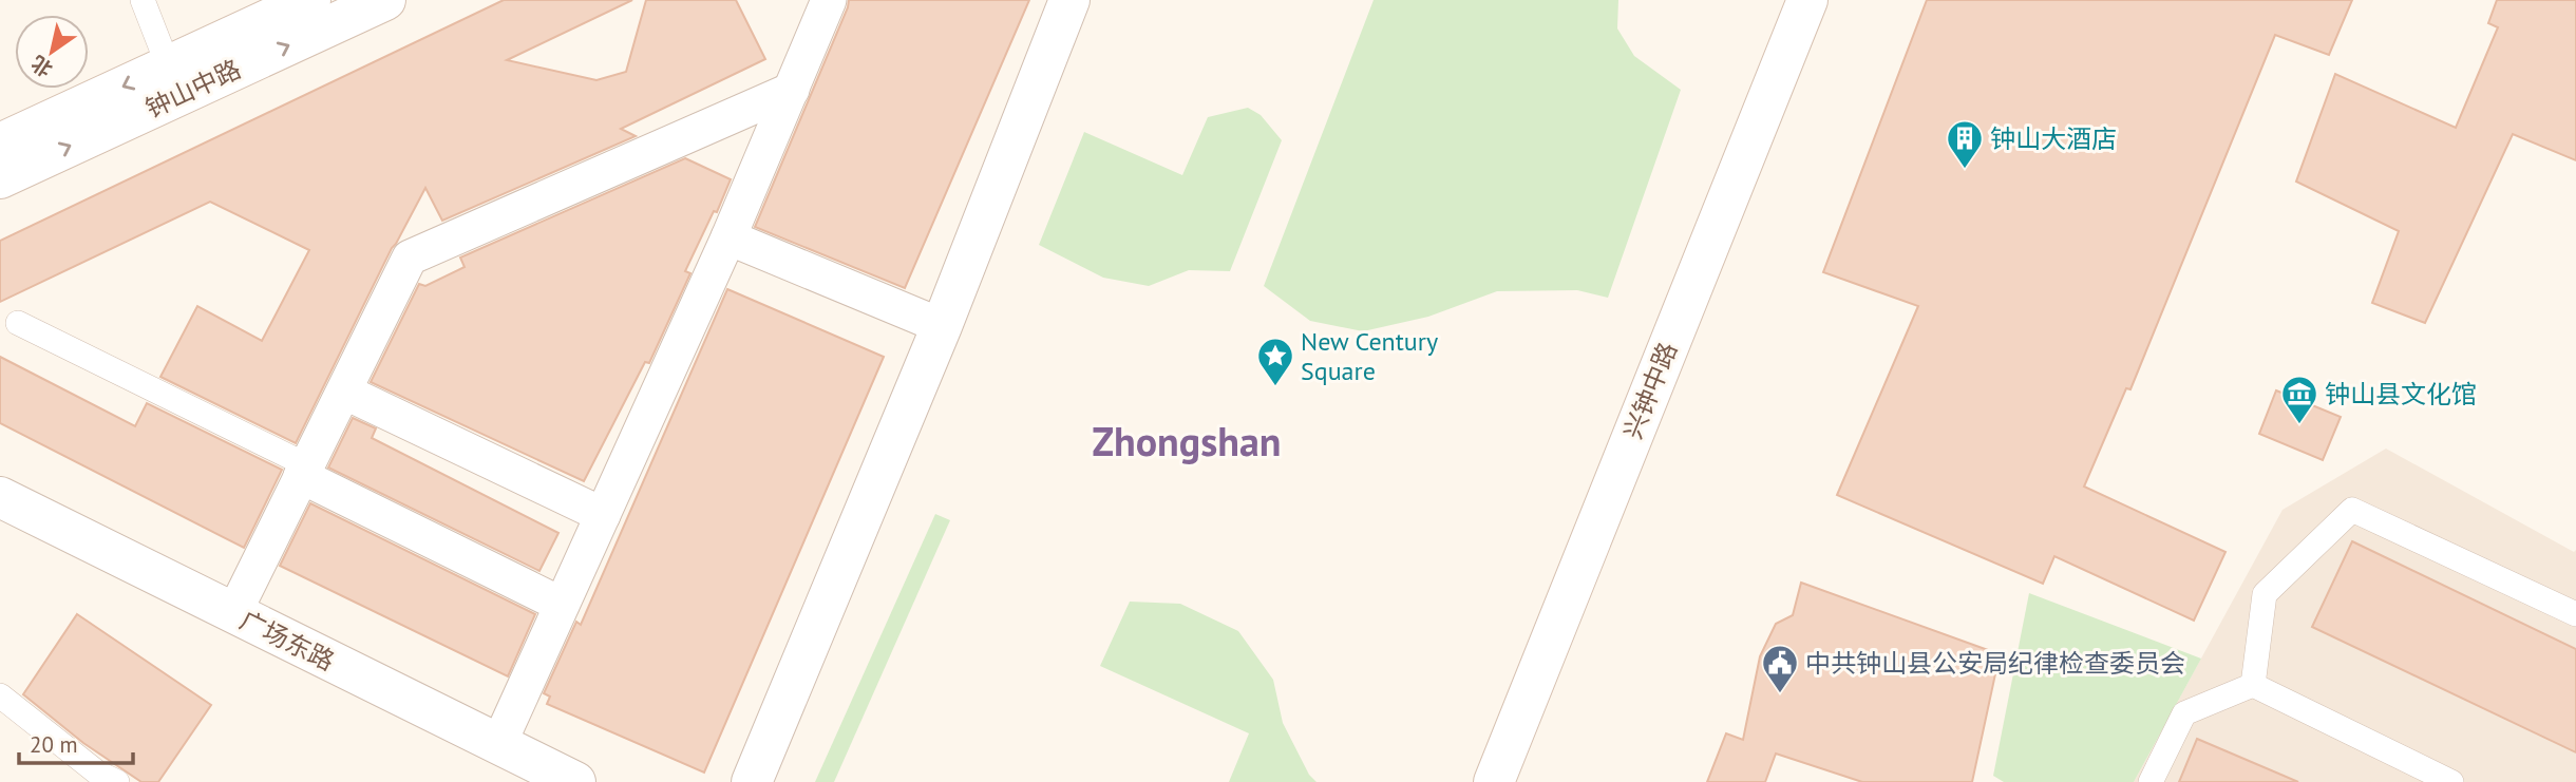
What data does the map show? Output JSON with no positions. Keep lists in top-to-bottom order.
{
  "streets": {
    "main road": ["钟山中路", "兴钟中路", "广场东路"]
  },
  "districts": ["Zhongshan"],
  "places": {
    "building": ["钟山大酒店"],
    "place": ["New Century Square"],
    "museum": ["钟山县文化馆"],
    "public building": ["中共钟山县公安局纪律检查委员会"]
  },
  "scale_bar": "20 m",
  "north": "bottom left"
}
